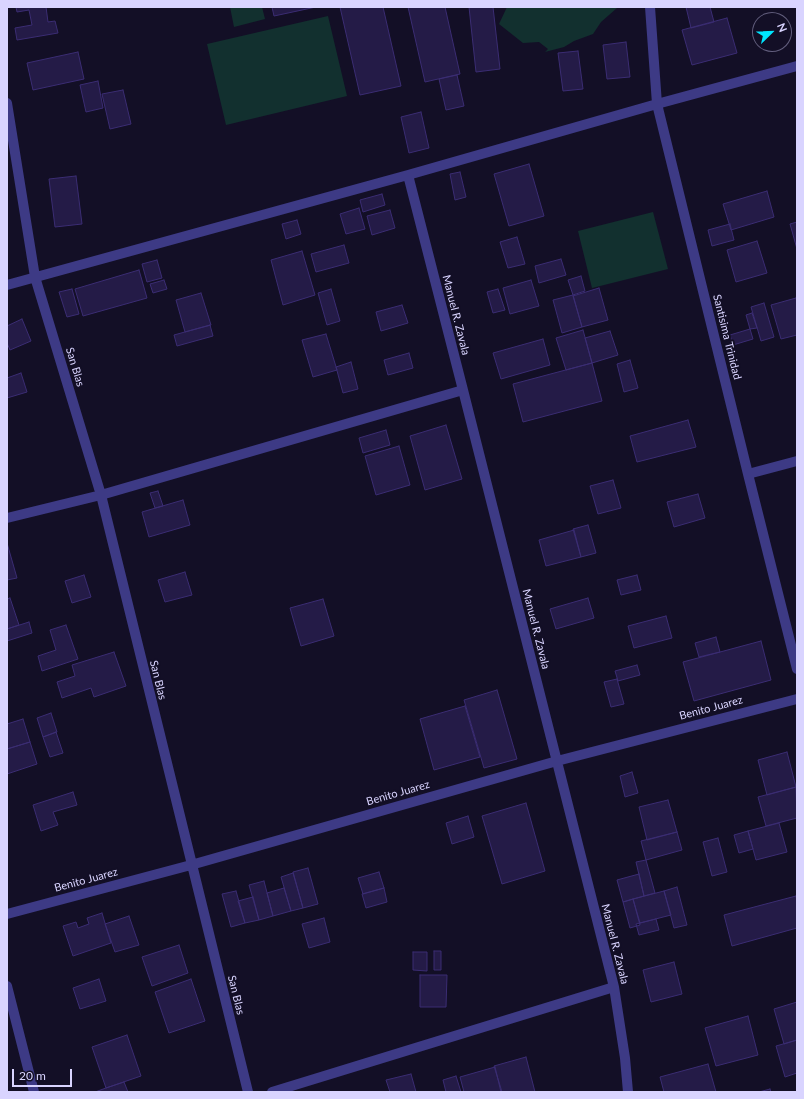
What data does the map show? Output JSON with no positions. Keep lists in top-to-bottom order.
{
  "streets": {
    "street": [
      "Manuel R. Zavala",
      "Santisima Trinidad",
      "San Blas",
      "Benito Juarez"
    ]
  },
  "crossings": [
    ["Manuel R. Zavala", "Benito Juarez"],
    ["San Blas", "Benito Juarez"]
  ],
  "scale_bar": "20 m",
  "north": "top right"
}
